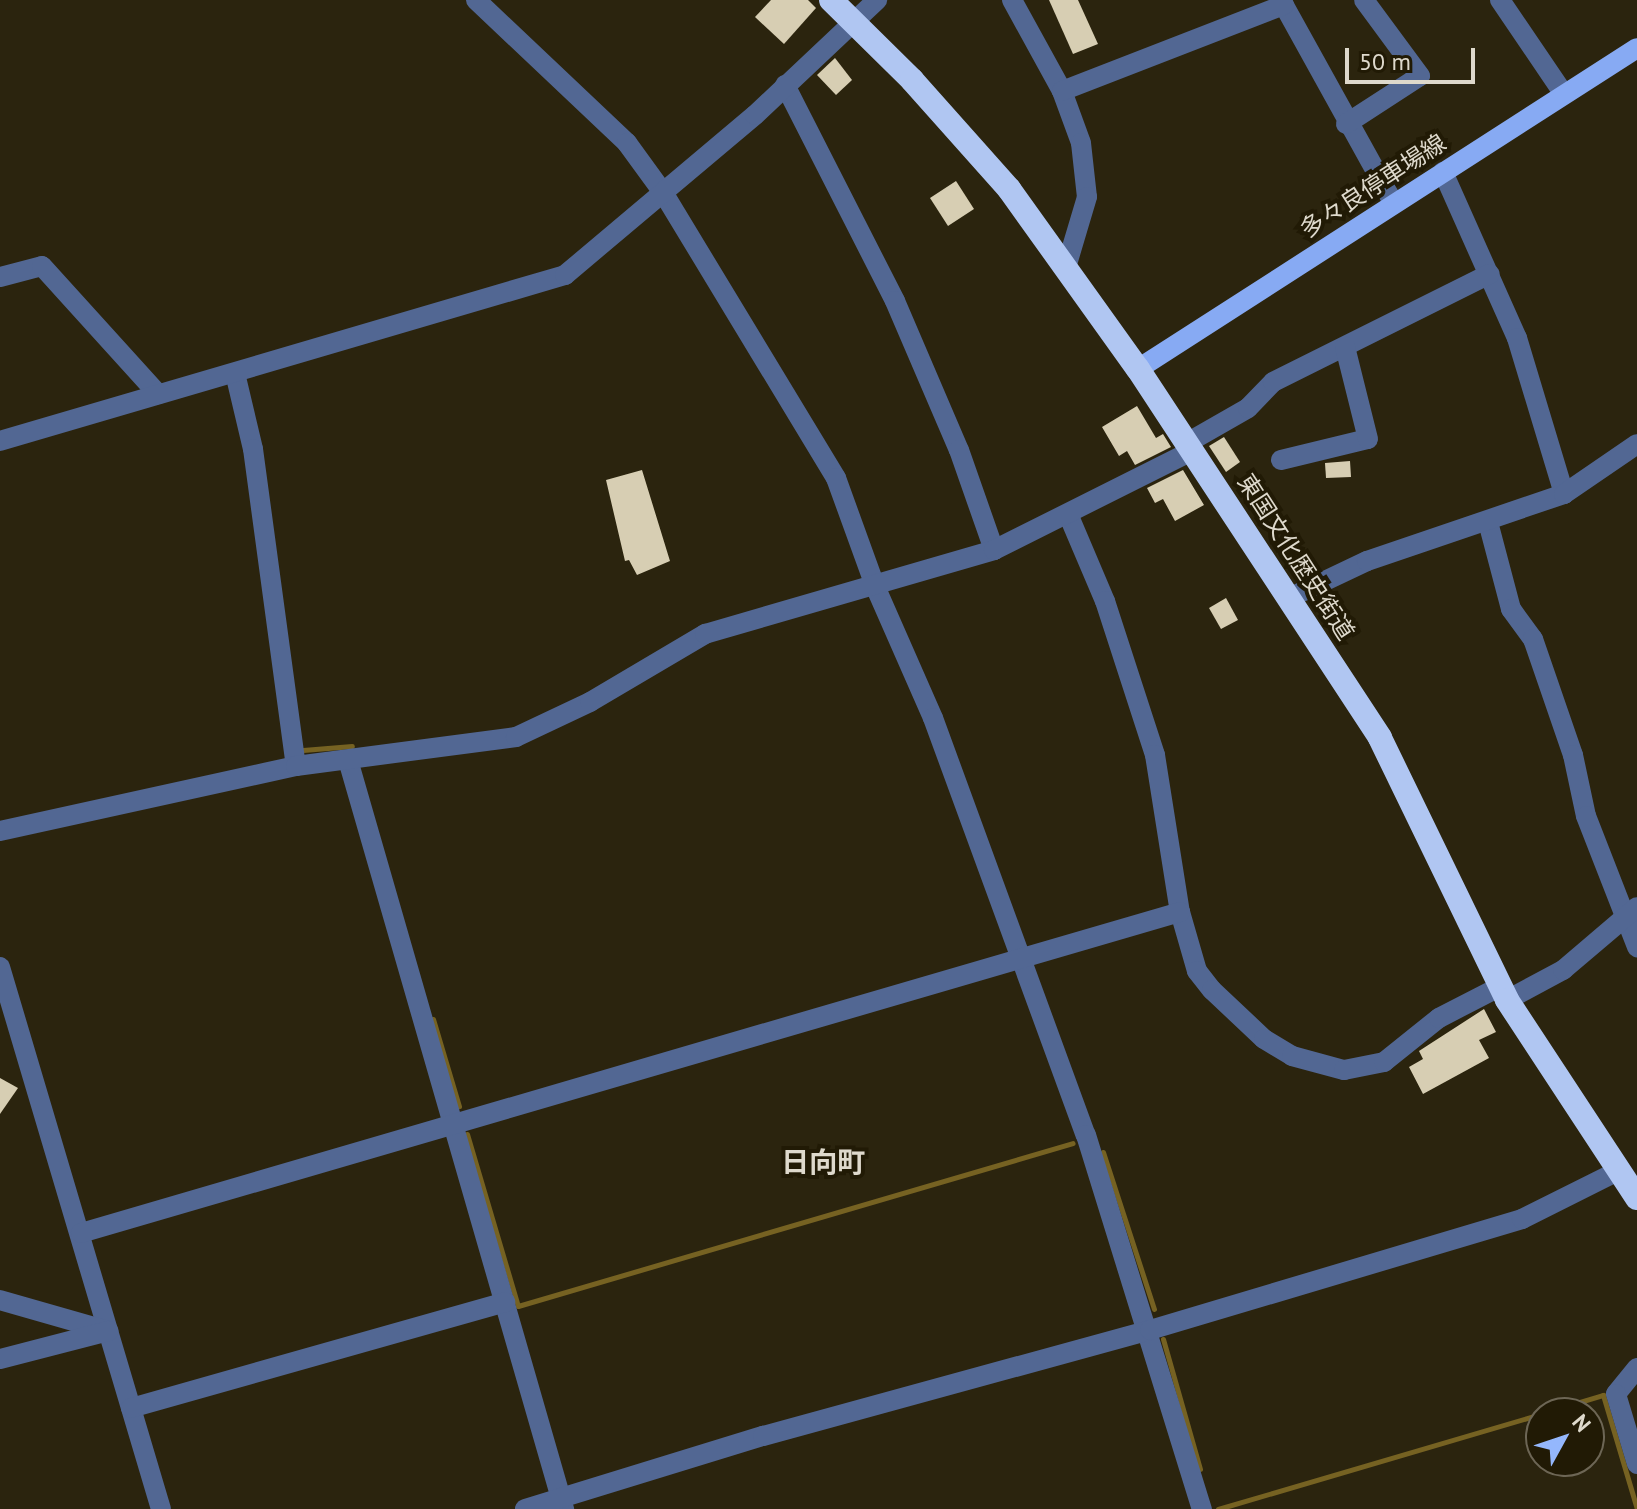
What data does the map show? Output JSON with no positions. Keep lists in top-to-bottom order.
{
  "streets": {
    "highway": ["東国文化歴史街道"],
    "main road": ["多々良停車場線"]
  },
  "crossings": [
    ["多々良停車場線", "東国文化歴史街道"]
  ],
  "districts": ["日向町"],
  "scale_bar": "50 m",
  "north": "top right"
}
